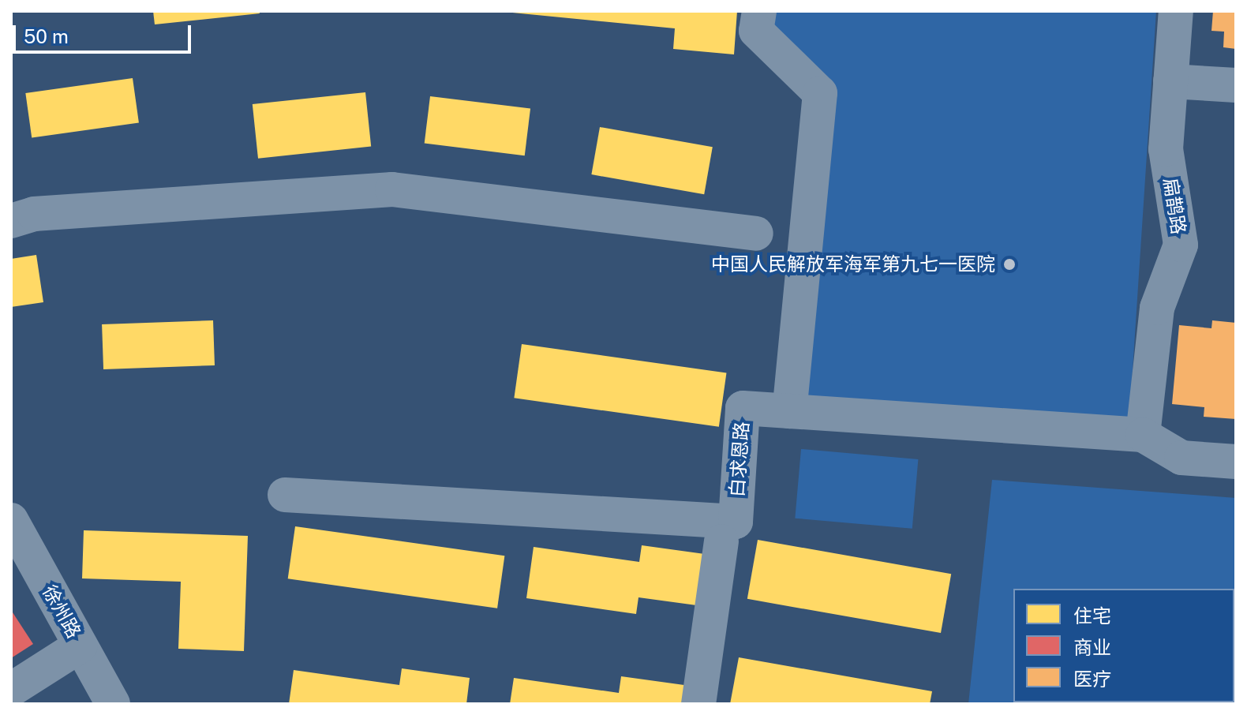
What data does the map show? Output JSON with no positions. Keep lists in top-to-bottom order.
{
  "streets": {
    "street": ["扁鹊路", "白求恩路", "徐州路"]
  },
  "crossings": [
    ["扁鹊路", "白求恩路"]
  ],
  "places": ["中国人民解放军海军第九七一医院"],
  "legend": ["住宅", "商业", "医疗"],
  "scale_bar": "50 m"
}
